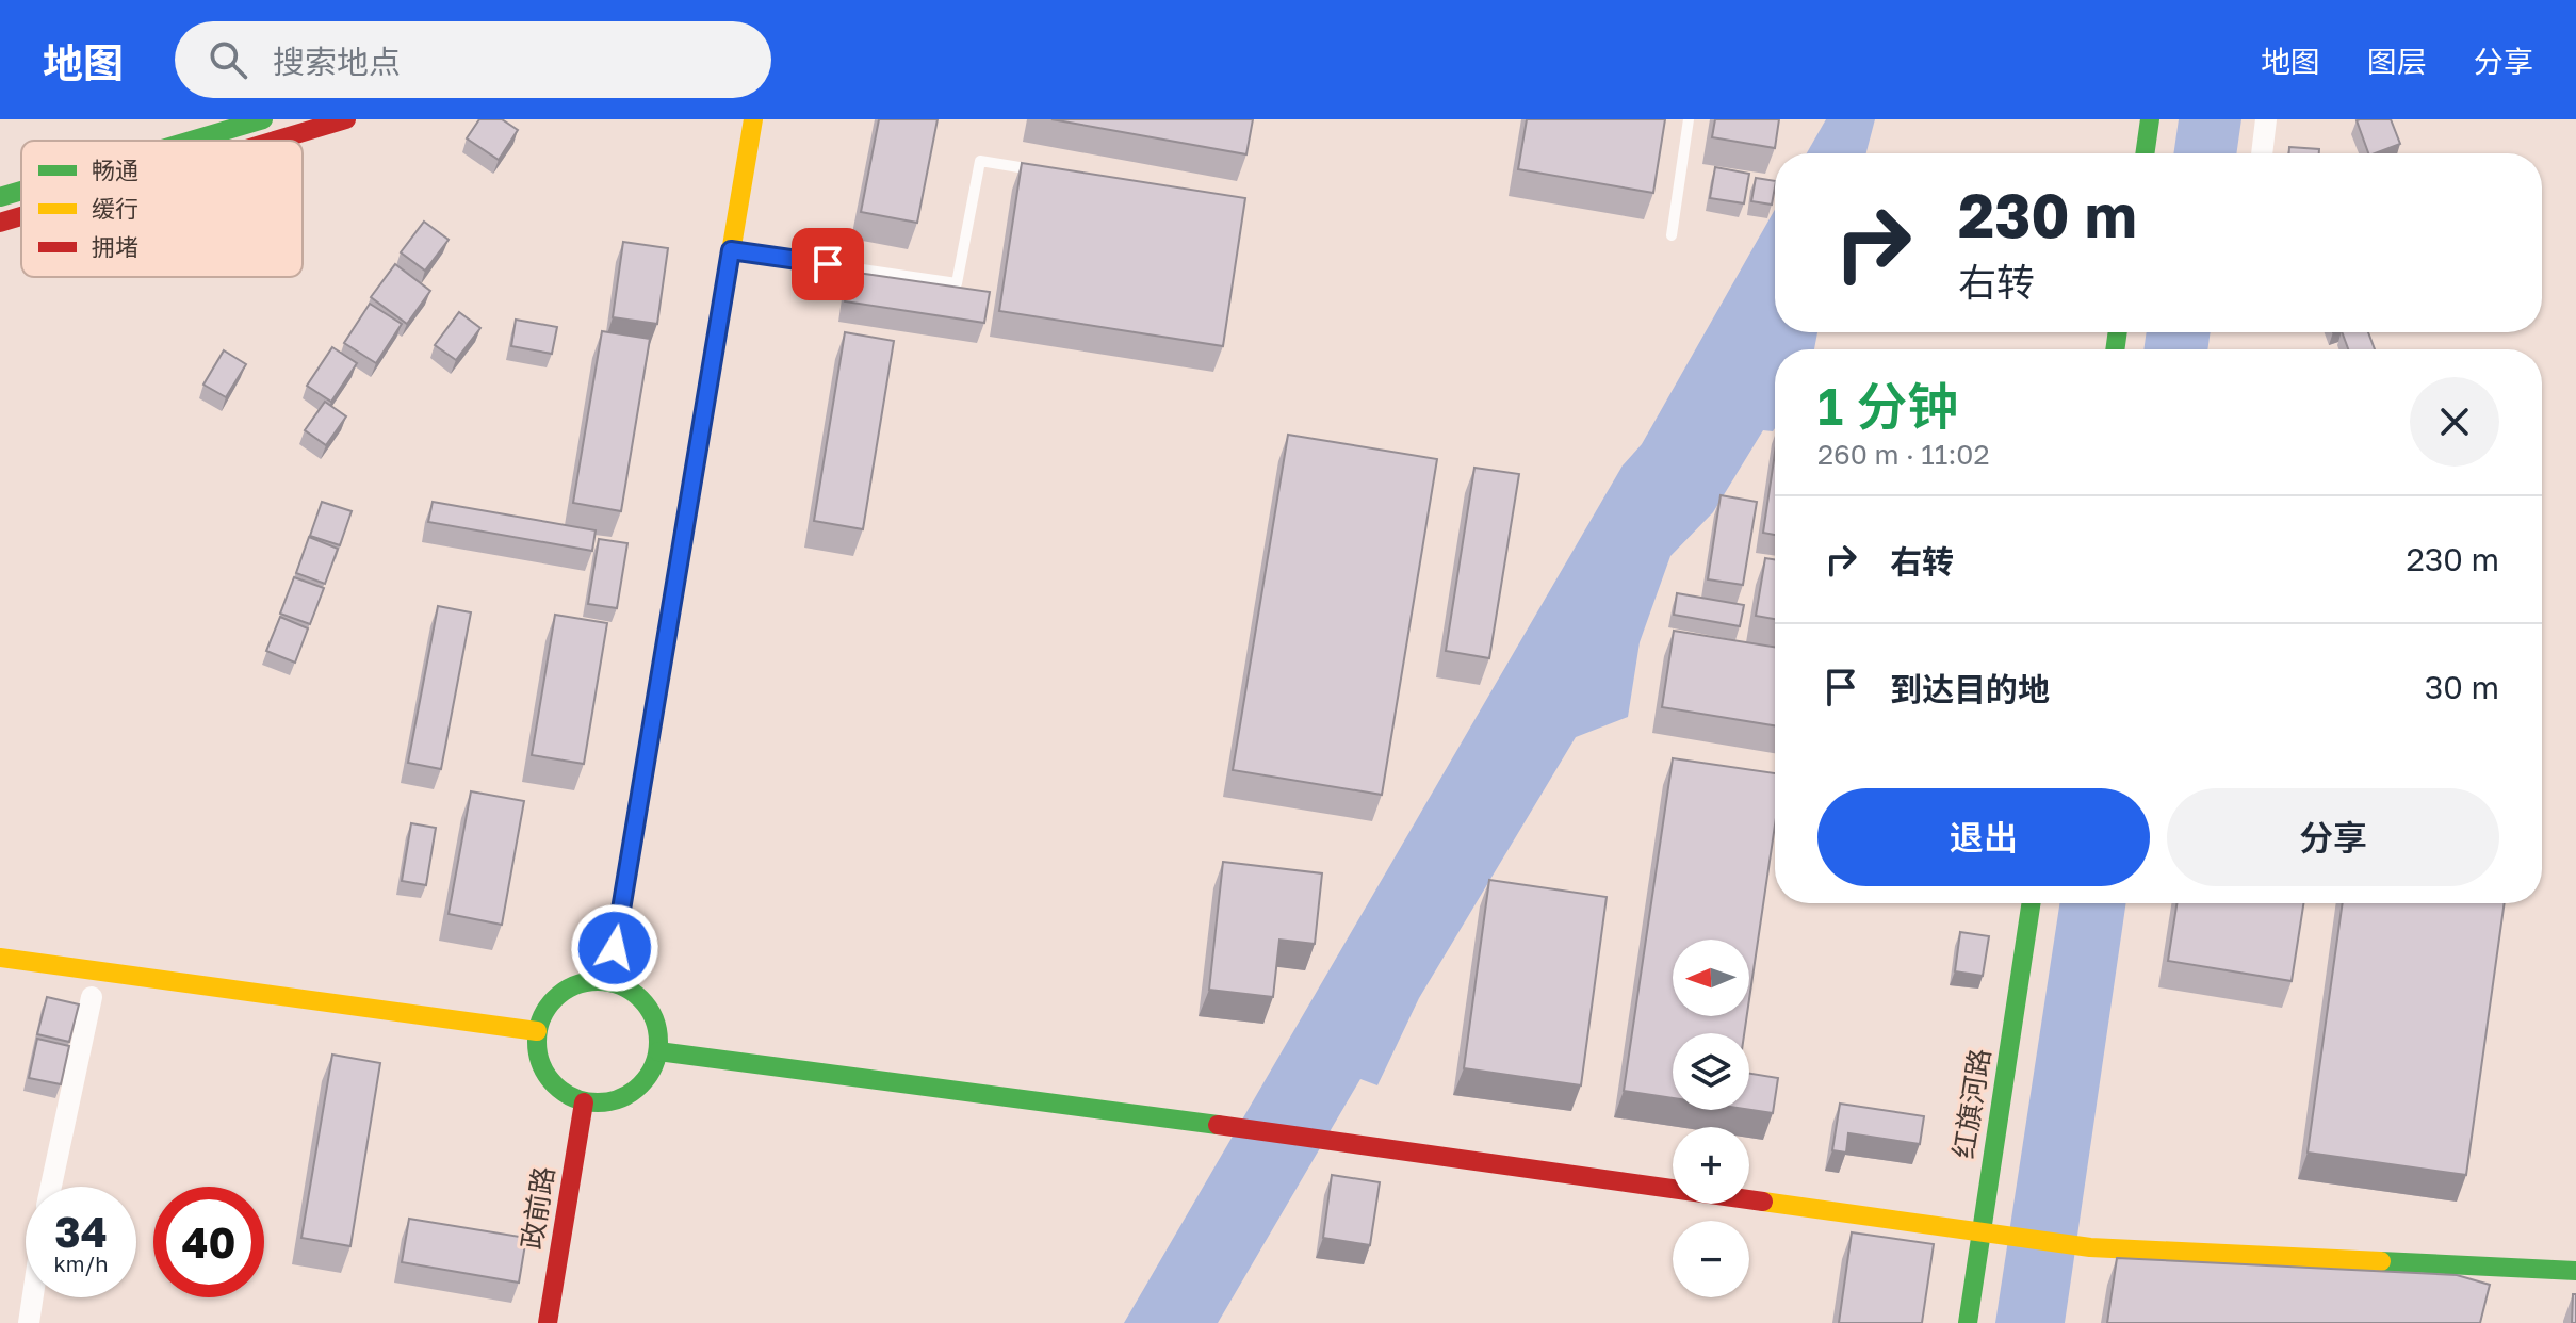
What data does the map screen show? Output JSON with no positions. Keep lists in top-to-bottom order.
{
  "streets": {
    "street": ["红旗河路", "政前路"]
  },
  "legend": ["畅通", "缓行", "拥堵"],
  "north": "left",
  "page": {
    "header": "地图",
    "search": "搜索地点",
    "nav": ["地图", "图层", "分享"],
    "turn": ["230 m", "右转"],
    "heading": ["1 分钟", "260 m · 11:02"],
    "list": [
      {
        "name": "右转",
        "value": "230 m"
      },
      {
        "name": "到达目的地",
        "value": "30 m"
      }
    ],
    "buttons": ["退出", "分享"],
    "map_buttons": ["+", "−"],
    "speed": "34 km/h",
    "limit": "40"
  }
}
